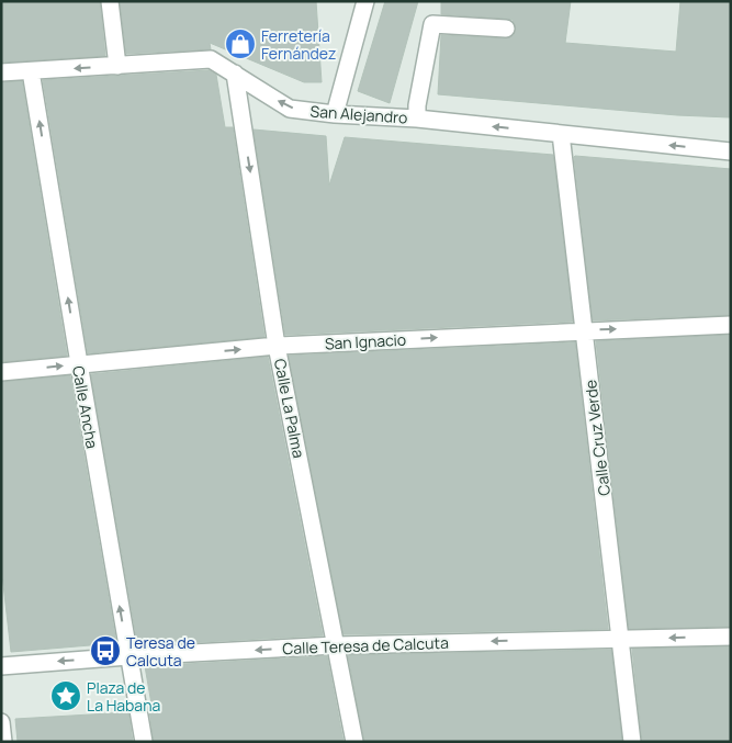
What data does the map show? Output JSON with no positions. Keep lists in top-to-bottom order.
{
  "streets": {
    "street": [
      "San Alejandro",
      "San Ignacio",
      "Calle Ancha",
      "Calle La Palma",
      "Calle Cruz Verde",
      "Calle Teresa de Calcuta"
    ]
  },
  "crossings": [
    ["San Alejandro", "Calle Ancha"],
    ["San Alejandro", "Calle La Palma"],
    ["San Alejandro", "Calle Cruz Verde"],
    ["San Ignacio", "Calle Ancha"],
    ["San Ignacio", "Calle La Palma"],
    ["San Ignacio", "Calle Cruz Verde"],
    ["Calle Ancha", "Calle Teresa de Calcuta"],
    ["Calle La Palma", "Calle Teresa de Calcuta"],
    ["Calle Cruz Verde", "Calle Teresa de Calcuta"]
  ],
  "one_way": [
    "San Alejandro",
    "San Ignacio",
    "Calle Ancha",
    "Calle La Palma",
    "Calle Teresa de Calcuta"
  ],
  "places": {
    "shop": ["Ferretería Fernández"],
    "bus stop": ["Teresa de Calcuta"],
    "place": ["Plaza de La Habana"]
  }
}
